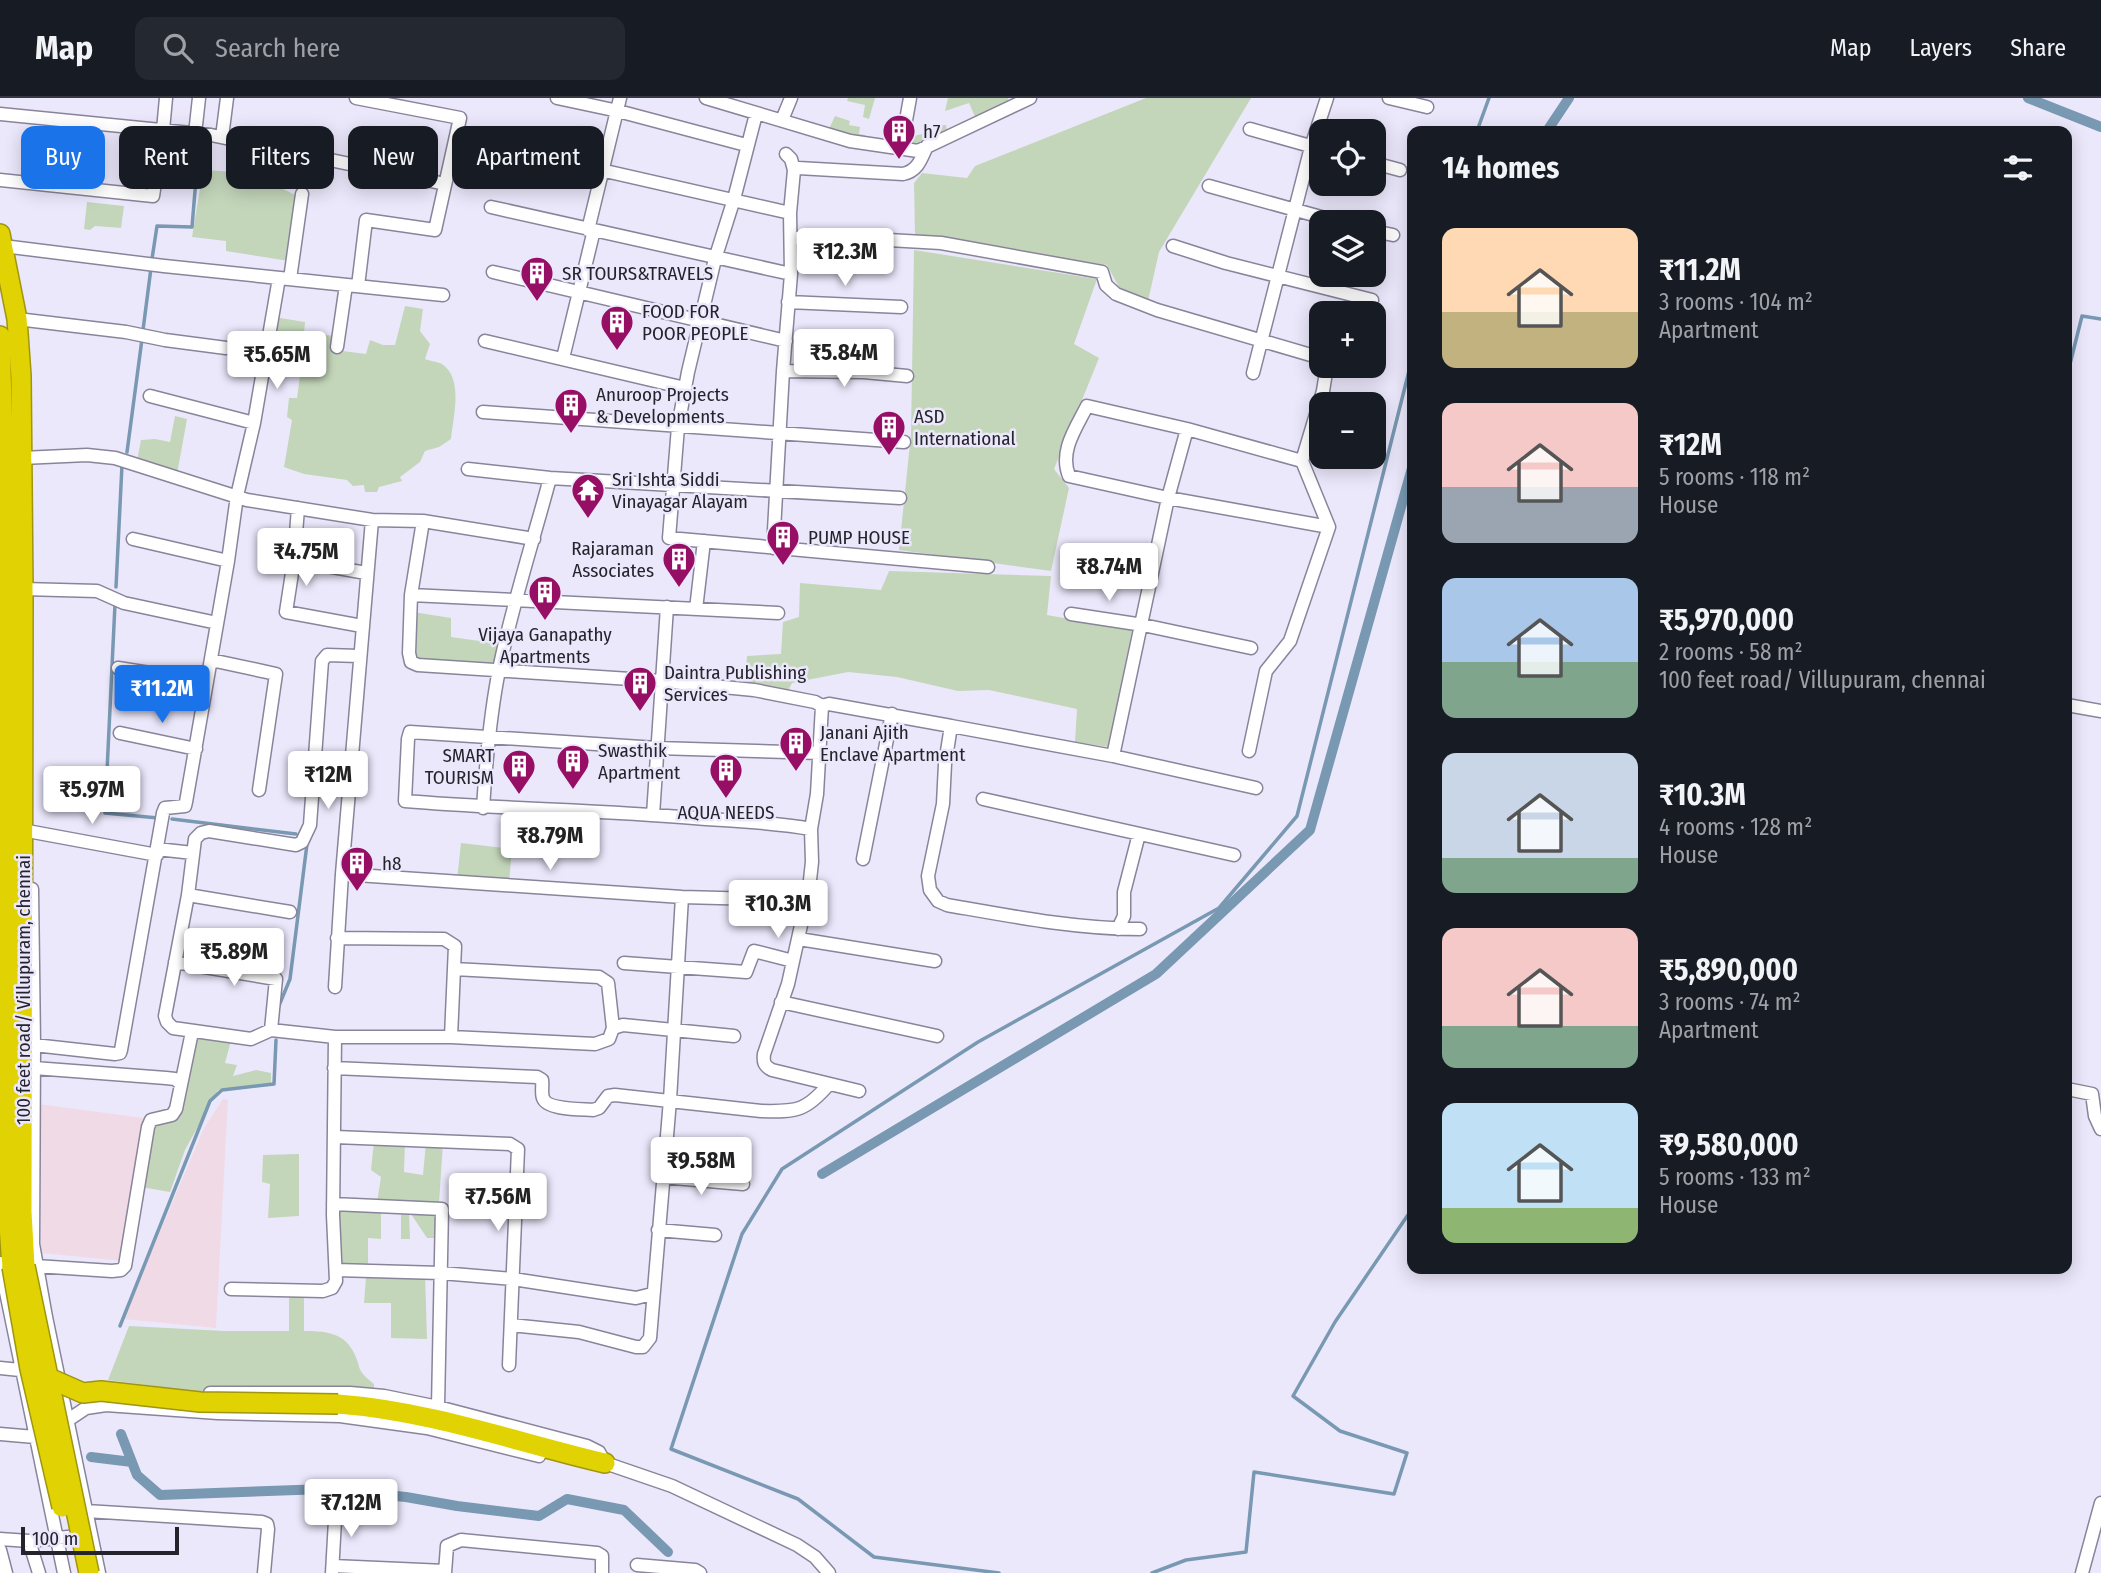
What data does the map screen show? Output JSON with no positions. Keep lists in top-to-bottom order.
{
  "streets": {
    "highway": ["100 feet road/ Villupuram, chennai"]
  },
  "places": {
    "building": [
      "h7",
      "SR TOURS&TRAVELS",
      "FOOD FOR POOR PEOPLE",
      "Anuroop Projects & Developments",
      "ASD International",
      "PUMP HOUSE",
      "Rajaraman Associates",
      "Vijaya Ganapathy Apartments",
      "Daintra Publishing Services",
      "Janani Ajith Enclave Apartment",
      "Swasthik Apartment",
      "SMART TOURISM",
      "AQUA NEEDS",
      "h8"
    ],
    "temple": ["Sri Ishta Siddi Vinayagar Alayam"]
  },
  "scale_bar": "100 m",
  "page": {
    "header": "Map",
    "search": "Search here",
    "nav": ["Map", "Layers", "Share"],
    "map_buttons": ["+", "−"],
    "chip": [
      "Buy",
      "Rent",
      "Filters",
      "New",
      "Apartment"
    ],
    "heading": "14 homes",
    "list": [
      {
        "name": "₹11.2M",
        "note": "3 rooms · 104 m² · Apartment"
      },
      {
        "name": "₹12M",
        "note": "5 rooms · 118 m² · House"
      },
      {
        "name": "₹5,970,000",
        "note": "2 rooms · 58 m² · 100 feet road/ Villupuram, chennai"
      },
      {
        "name": "₹10.3M",
        "note": "4 rooms · 128 m² · House"
      },
      {
        "name": "₹5,890,000",
        "note": "3 rooms · 74 m² · Apartment"
      },
      {
        "name": "₹9,580,000",
        "note": "5 rooms · 133 m² · House"
      }
    ],
    "price": [
      "₹12.3M",
      "₹5.84M",
      "₹5.65M",
      "₹4.75M",
      "₹8.74M",
      "₹11.2M",
      "₹12M",
      "₹5.97M",
      "₹8.79M",
      "₹10.3M",
      "₹5.89M",
      "₹9.58M",
      "₹7.56M",
      "₹7.12M"
    ],
    "scale": "100 m"
  }
}
